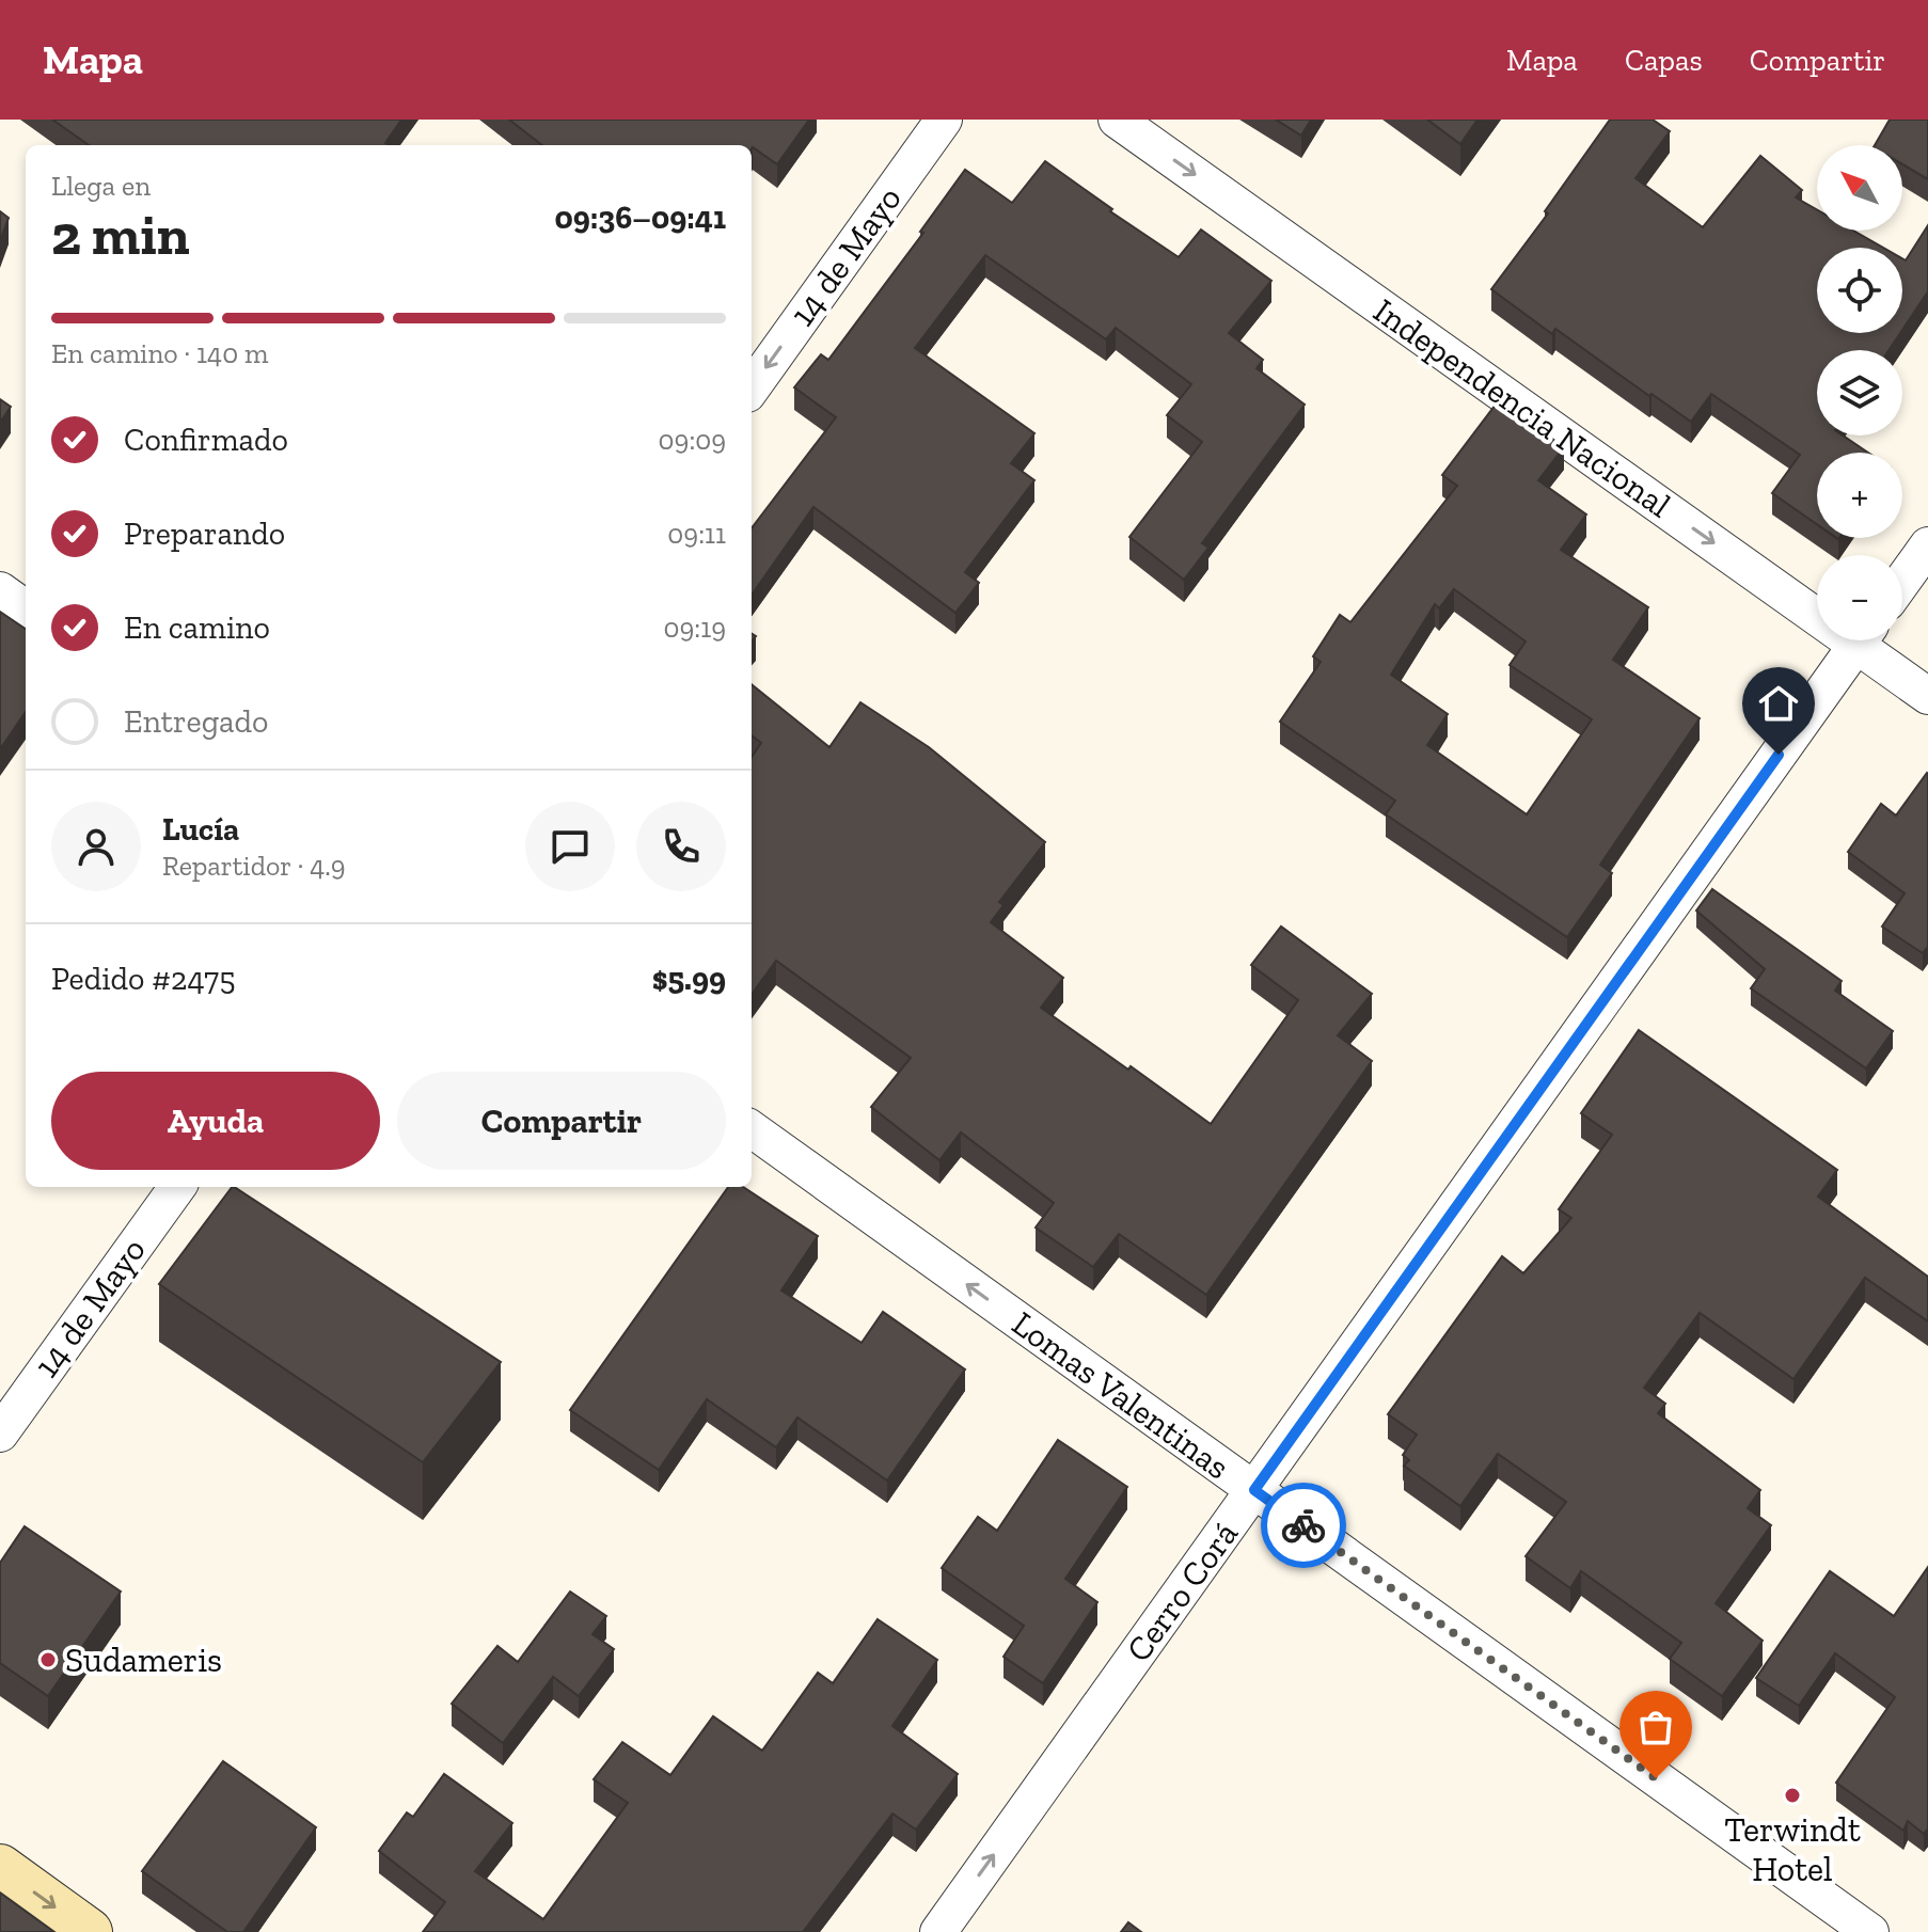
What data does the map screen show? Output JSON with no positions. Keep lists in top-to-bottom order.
{
  "streets": {
    "street": [
      "14 de Mayo",
      "Independencia Nacional",
      "Lomas Valentinas",
      "Cerro Corá"
    ]
  },
  "crossings": [
    ["Lomas Valentinas", "Cerro Corá"]
  ],
  "one_way": ["14 de Mayo", "Independencia Nacional", "Lomas Valentinas"],
  "places": ["Sudameris", "Terwindt Hotel"],
  "north": "top left",
  "page": {
    "header": "Mapa",
    "nav": ["Mapa", "Capas", "Compartir"],
    "map_buttons": ["+", "−"],
    "heading": ["2 min", "Llega en", "09:36–09:41"],
    "panel": [
      "Lucía",
      "Repartidor · 4.9",
      "Pedido #2475",
      "$5.99"
    ],
    "bar": "En camino · 140 m",
    "list": [
      ["Confirmado", "09:09"],
      ["Preparando", "09:11"],
      ["En camino", "09:19"],
      "Entregado"
    ],
    "buttons": ["Ayuda", "Compartir"]
  }
}
